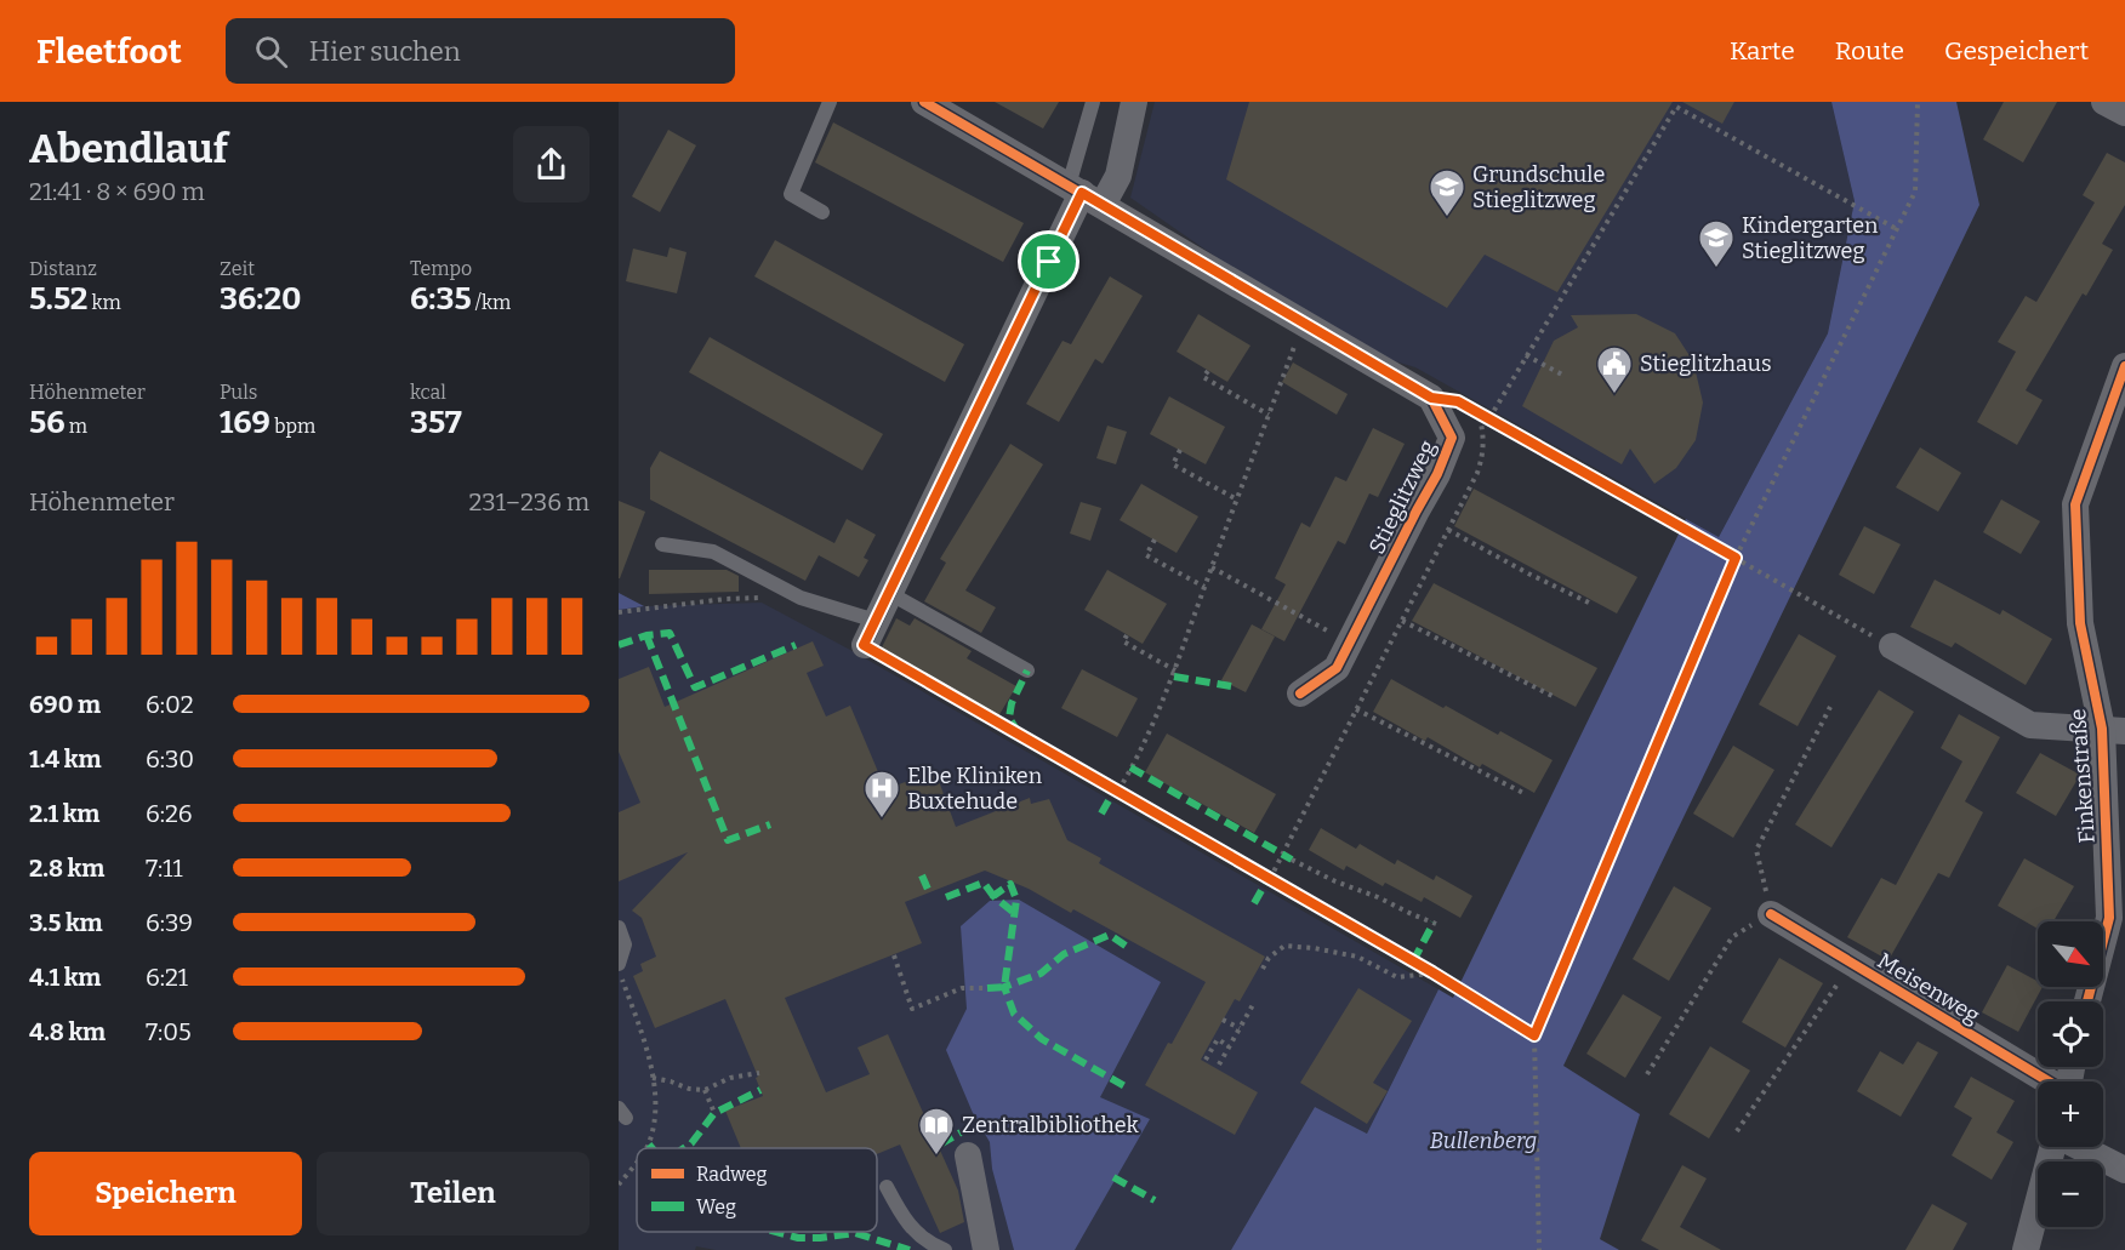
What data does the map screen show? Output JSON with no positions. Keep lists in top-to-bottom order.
{
  "streets": {
    "street": ["Stieglitzweg", "Finkenstraße", "Meisenweg"]
  },
  "parks": ["Bullenberg"],
  "places": {
    "school or university": ["Grundschule Stieglitzweg", "Kindergarten Stieglitzweg"],
    "public building": ["Stieglitzhaus"],
    "hospital": ["Elbe Kliniken Buxtehude"],
    "library": ["Zentralbibliothek"]
  },
  "legend": ["Radweg", "Weg"],
  "north": "bottom right",
  "page": {
    "header": "Fleetfoot",
    "search": "Hier suchen",
    "nav": ["Karte", "Route", "Gespeichert"],
    "heading": ["Abendlauf", "21:41 · 8 × 690 m"],
    "stats": [
      ["Distanz", "5.52 km"],
      ["Zeit", "36:20"],
      ["Tempo", "6:35 /km"],
      ["Höhenmeter", "56 m"],
      ["Puls", "169 bpm"],
      ["kcal", "357"]
    ],
    "chart": ["Höhenmeter", "231–236 m"],
    "list": [
      {
        "name": "690 m",
        "note": "6:02"
      },
      {
        "name": "1.4 km",
        "note": "6:30"
      },
      {
        "name": "2.1 km",
        "note": "6:26"
      },
      {
        "name": "2.8 km",
        "note": "7:11"
      },
      {
        "name": "3.5 km",
        "note": "6:39"
      },
      {
        "name": "4.1 km",
        "note": "6:21"
      },
      {
        "name": "4.8 km",
        "note": "7:05"
      }
    ],
    "map_buttons": ["+", "−"],
    "buttons": ["Speichern", "Teilen"]
  }
}
